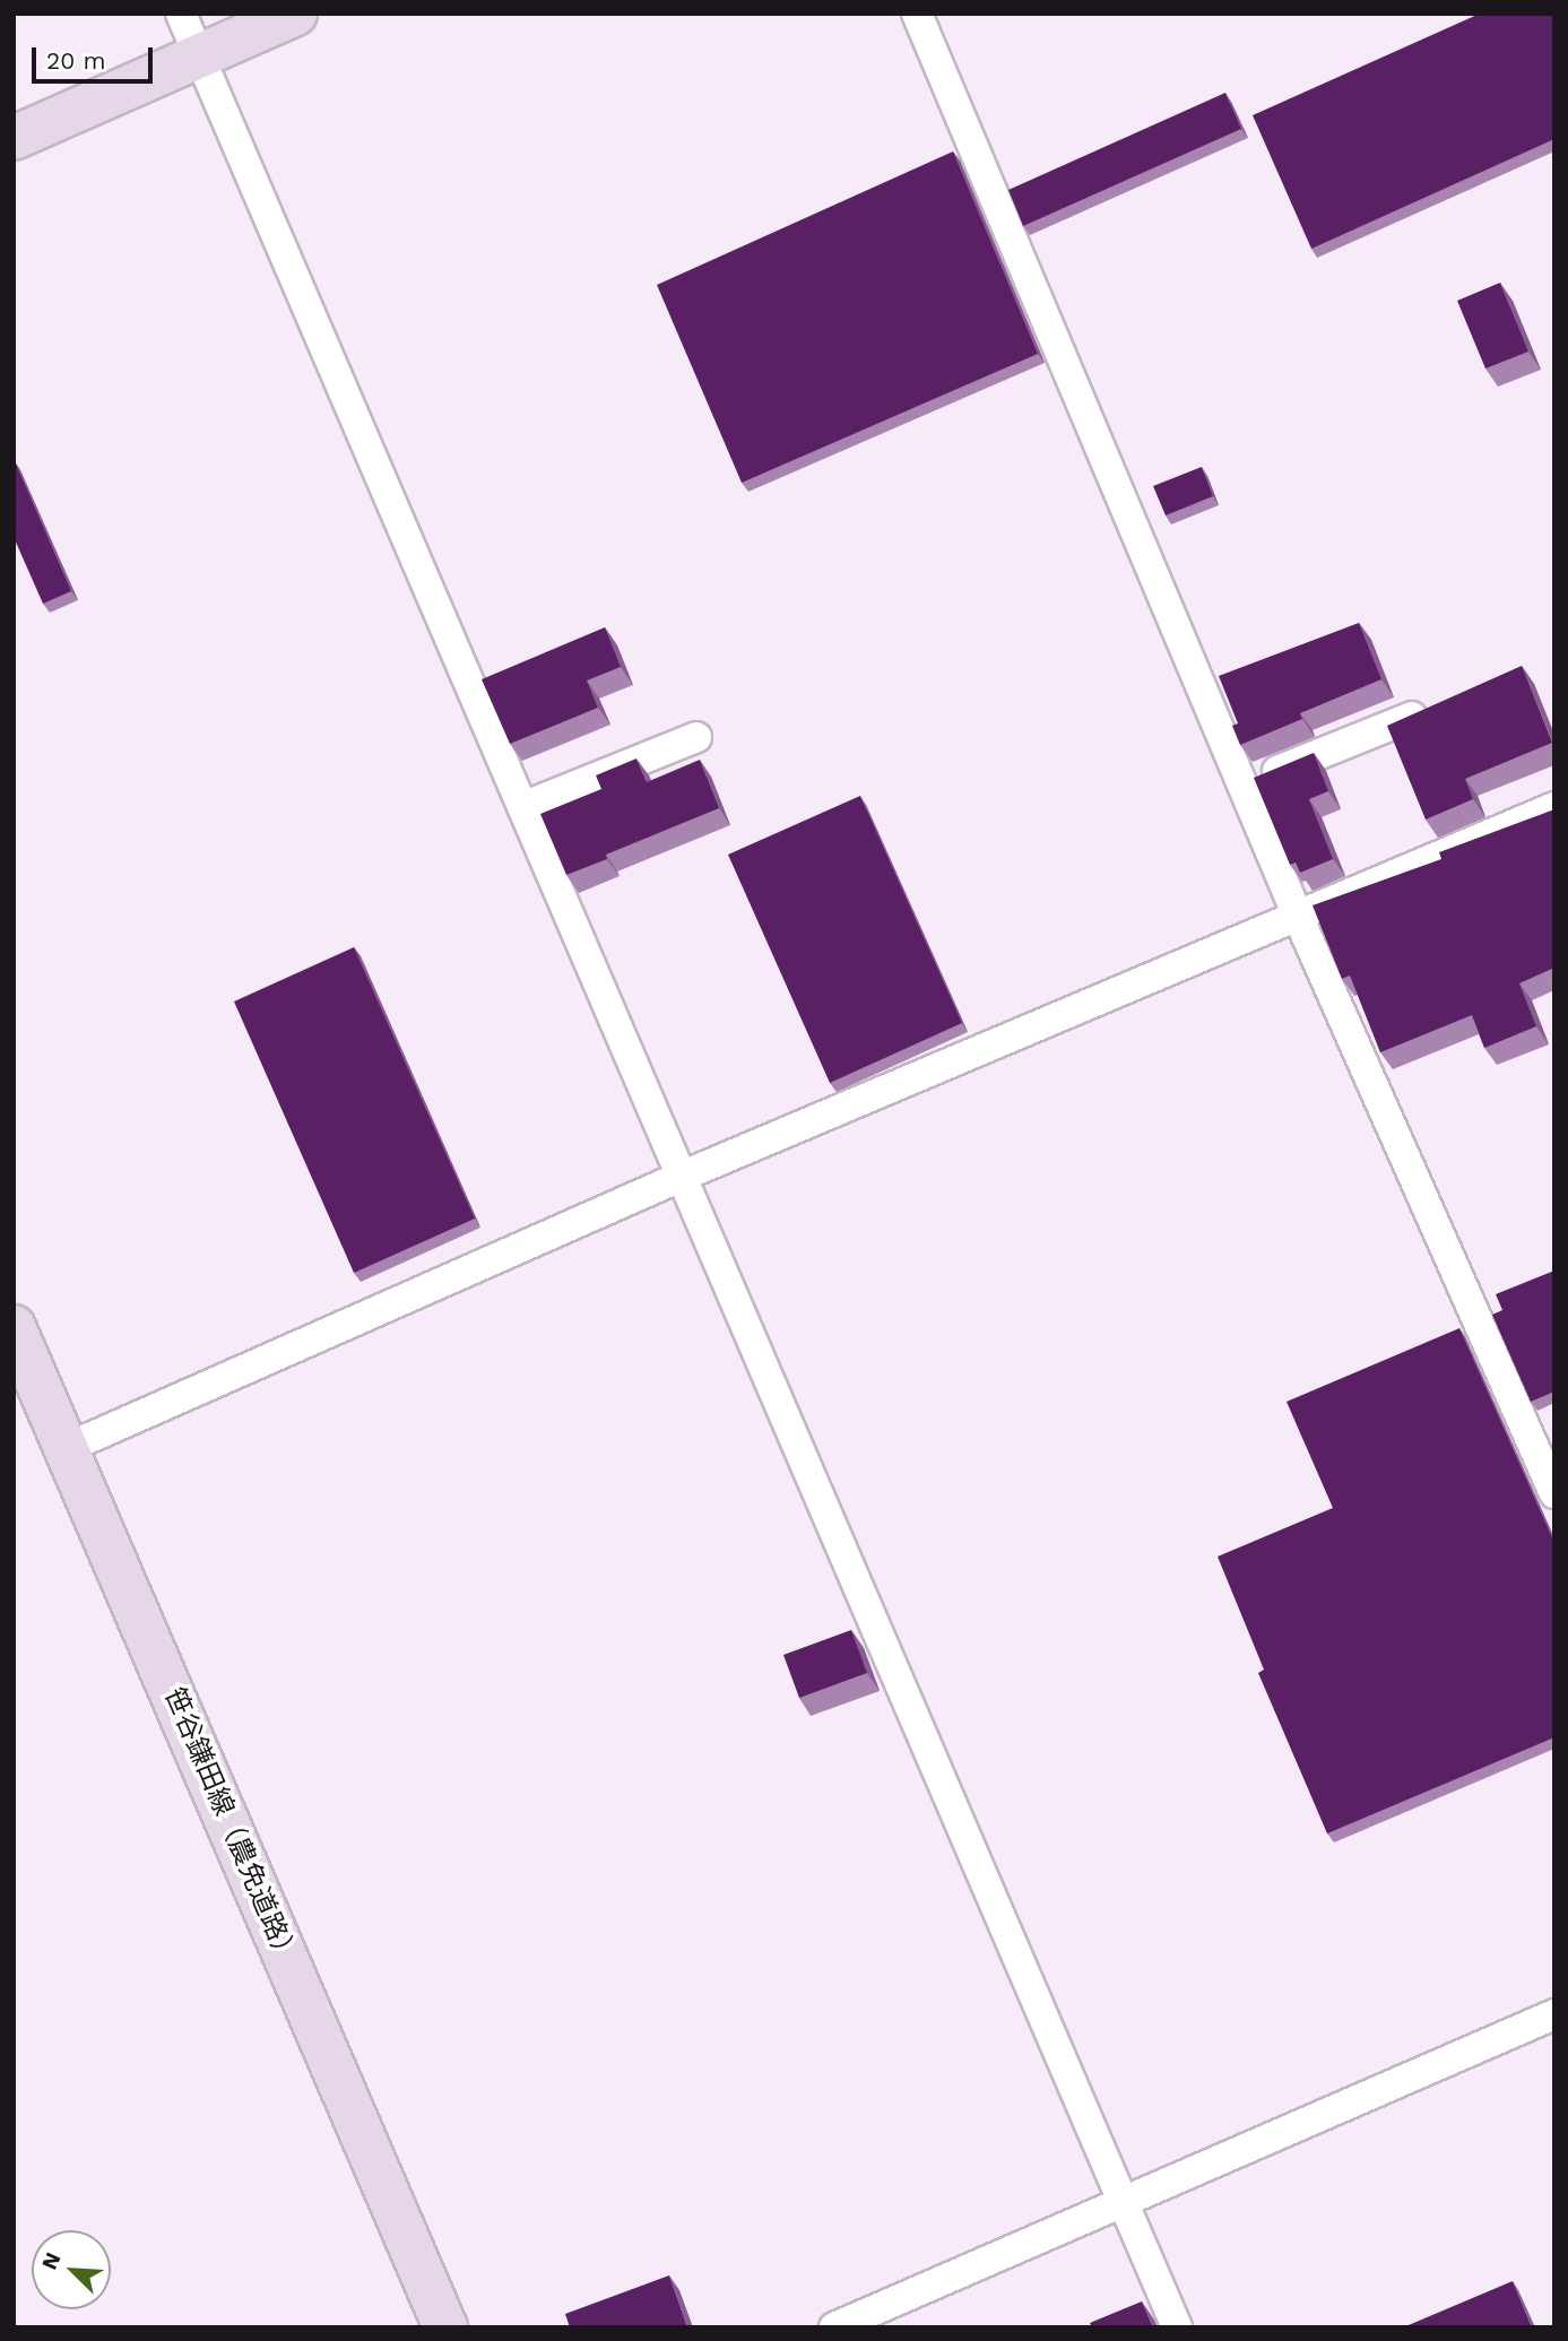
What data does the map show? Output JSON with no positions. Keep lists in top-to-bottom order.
{
  "streets": {
    "street": ["笹谷鎌田線（農免道路）"]
  },
  "scale_bar": "20 m",
  "north": "top left"
}
